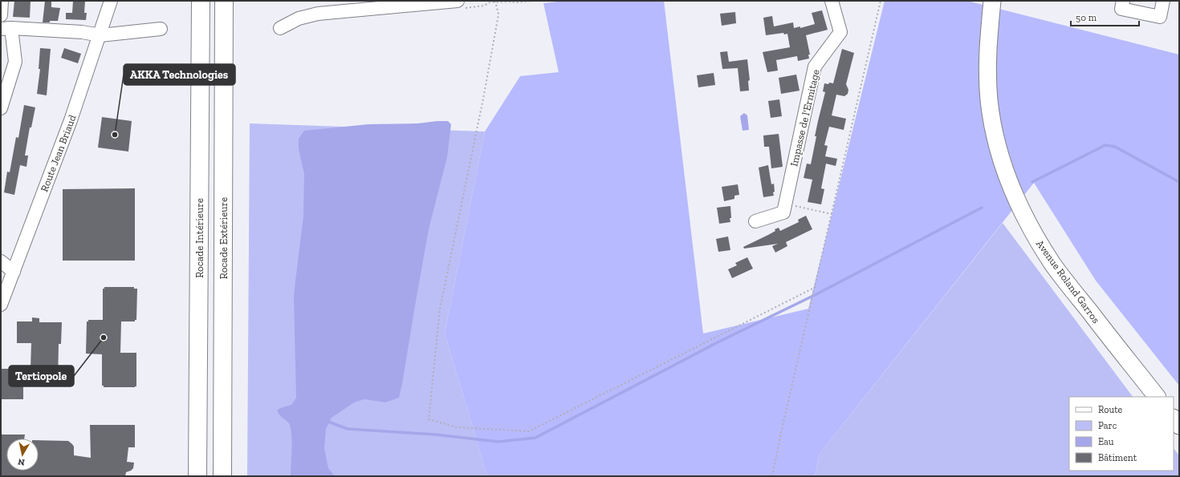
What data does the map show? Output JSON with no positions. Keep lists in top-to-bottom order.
{
  "streets": {
    "highway": ["Rocade Intérieure", "Rocade Extérieure"],
    "main road": ["Avenue Roland Garros"],
    "street": ["Impasse de l'Ermitage", "Route Jean Briaud"]
  },
  "places": ["AKKA Technologies", "Tertiopole"],
  "legend": [
    "Route",
    "Parc",
    "Eau",
    "Bâtiment"
  ],
  "scale_bar": "50 m",
  "north": "bottom"
}
